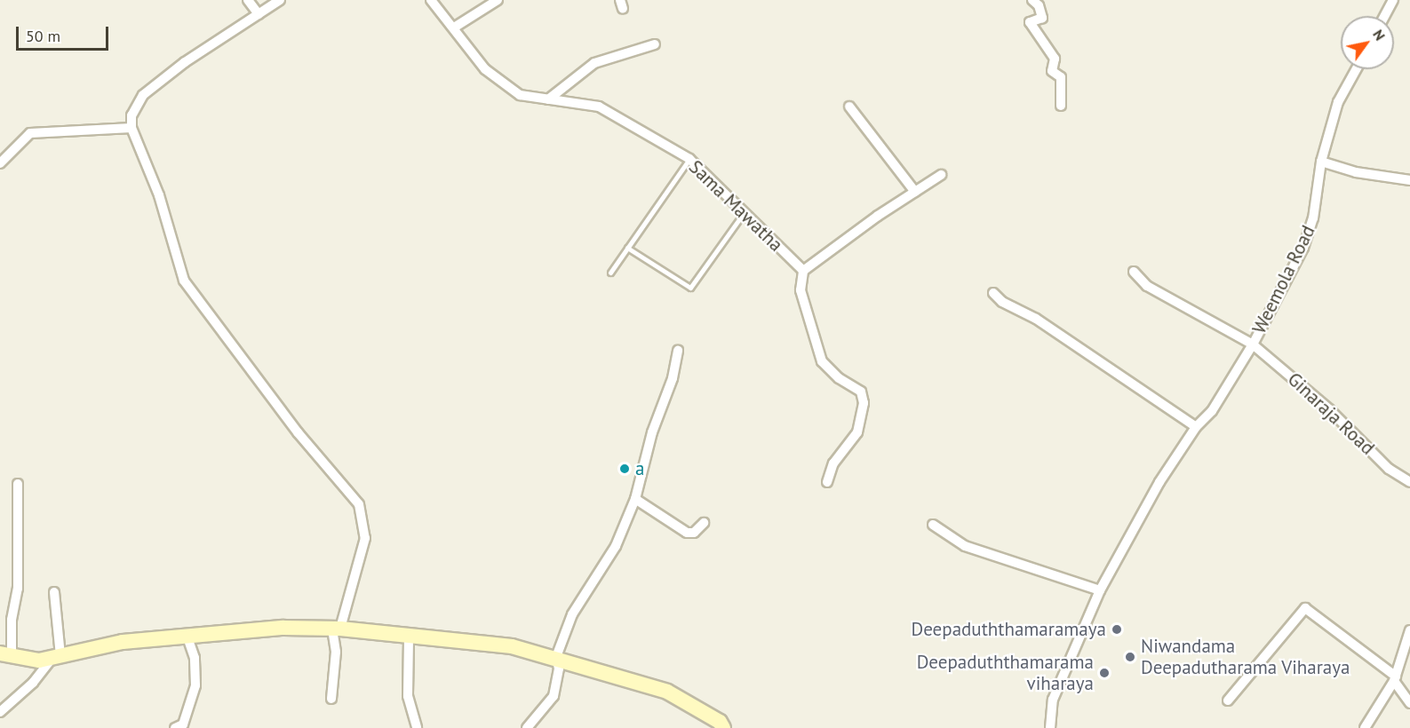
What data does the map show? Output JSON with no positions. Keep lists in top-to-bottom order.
{
  "streets": {
    "street": ["Sama Mawatha", "Weemola Road", "Ginaraja Road"]
  },
  "crossings": [
    ["Weemola Road", "Ginaraja Road"]
  ],
  "places": [
    "a",
    "Deepaduththamaramaya",
    "Niwandama Deepadutharama Viharaya",
    "Deepaduththamarama viharaya"
  ],
  "scale_bar": "50 m",
  "north": "top right"
}
